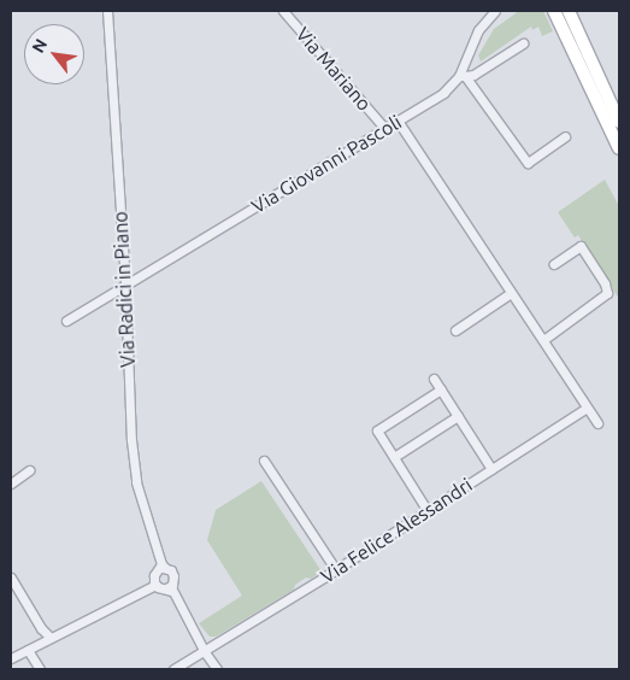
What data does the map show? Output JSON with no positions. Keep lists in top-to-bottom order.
{
  "streets": {
    "street": [
      "Via Mariano",
      "Via Giovanni Pascoli",
      "Via Radici in Piano",
      "Via Felice Alessandri"
    ]
  },
  "crossings": [
    ["Via Mariano", "Via Giovanni Pascoli"],
    ["Via Giovanni Pascoli", "Via Radici in Piano"],
    ["Via Radici in Piano", "Via Felice Alessandri"]
  ],
  "north": "top left"
}
